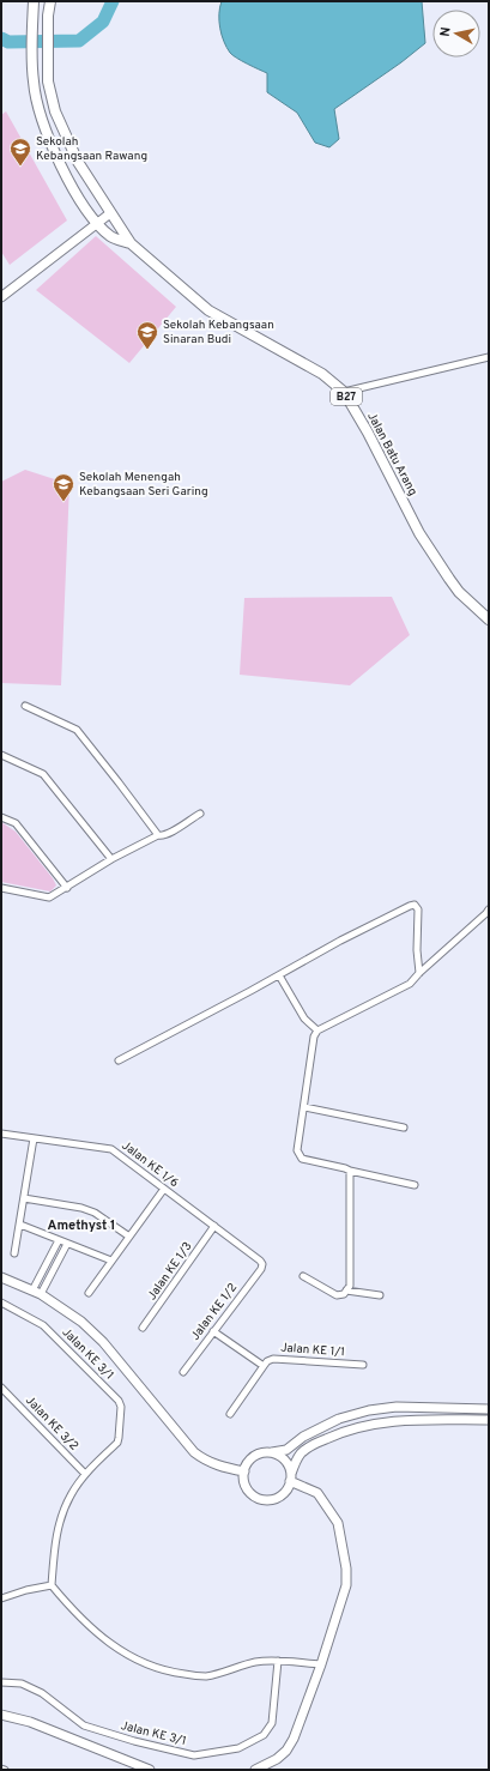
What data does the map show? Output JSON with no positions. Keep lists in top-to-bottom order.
{
  "streets": {
    "main road": ["B27", "Jalan Batu Arang"],
    "street": [
      "Jalan KE 1/6",
      "Jalan KE 1/3",
      "Jalan KE 1/2",
      "Jalan KE 1/1",
      "Jalan KE 3/1",
      "Jalan KE 3/2"
    ]
  },
  "crossings": [
    ["Jalan KE 1/6", "Jalan KE 1/3"],
    ["Jalan KE 1/6", "Jalan KE 1/2"],
    ["Jalan KE 3/1", "Jalan KE 3/2"]
  ],
  "districts": ["Amethyst 1"],
  "places": {
    "school or university": ["Sekolah Kebangsaan Rawang", "Sekolah Kebangsaan Sinaran Budi", "Sekolah Menengah Kebangsaan Seri Garing"]
  },
  "north": "left"
}
